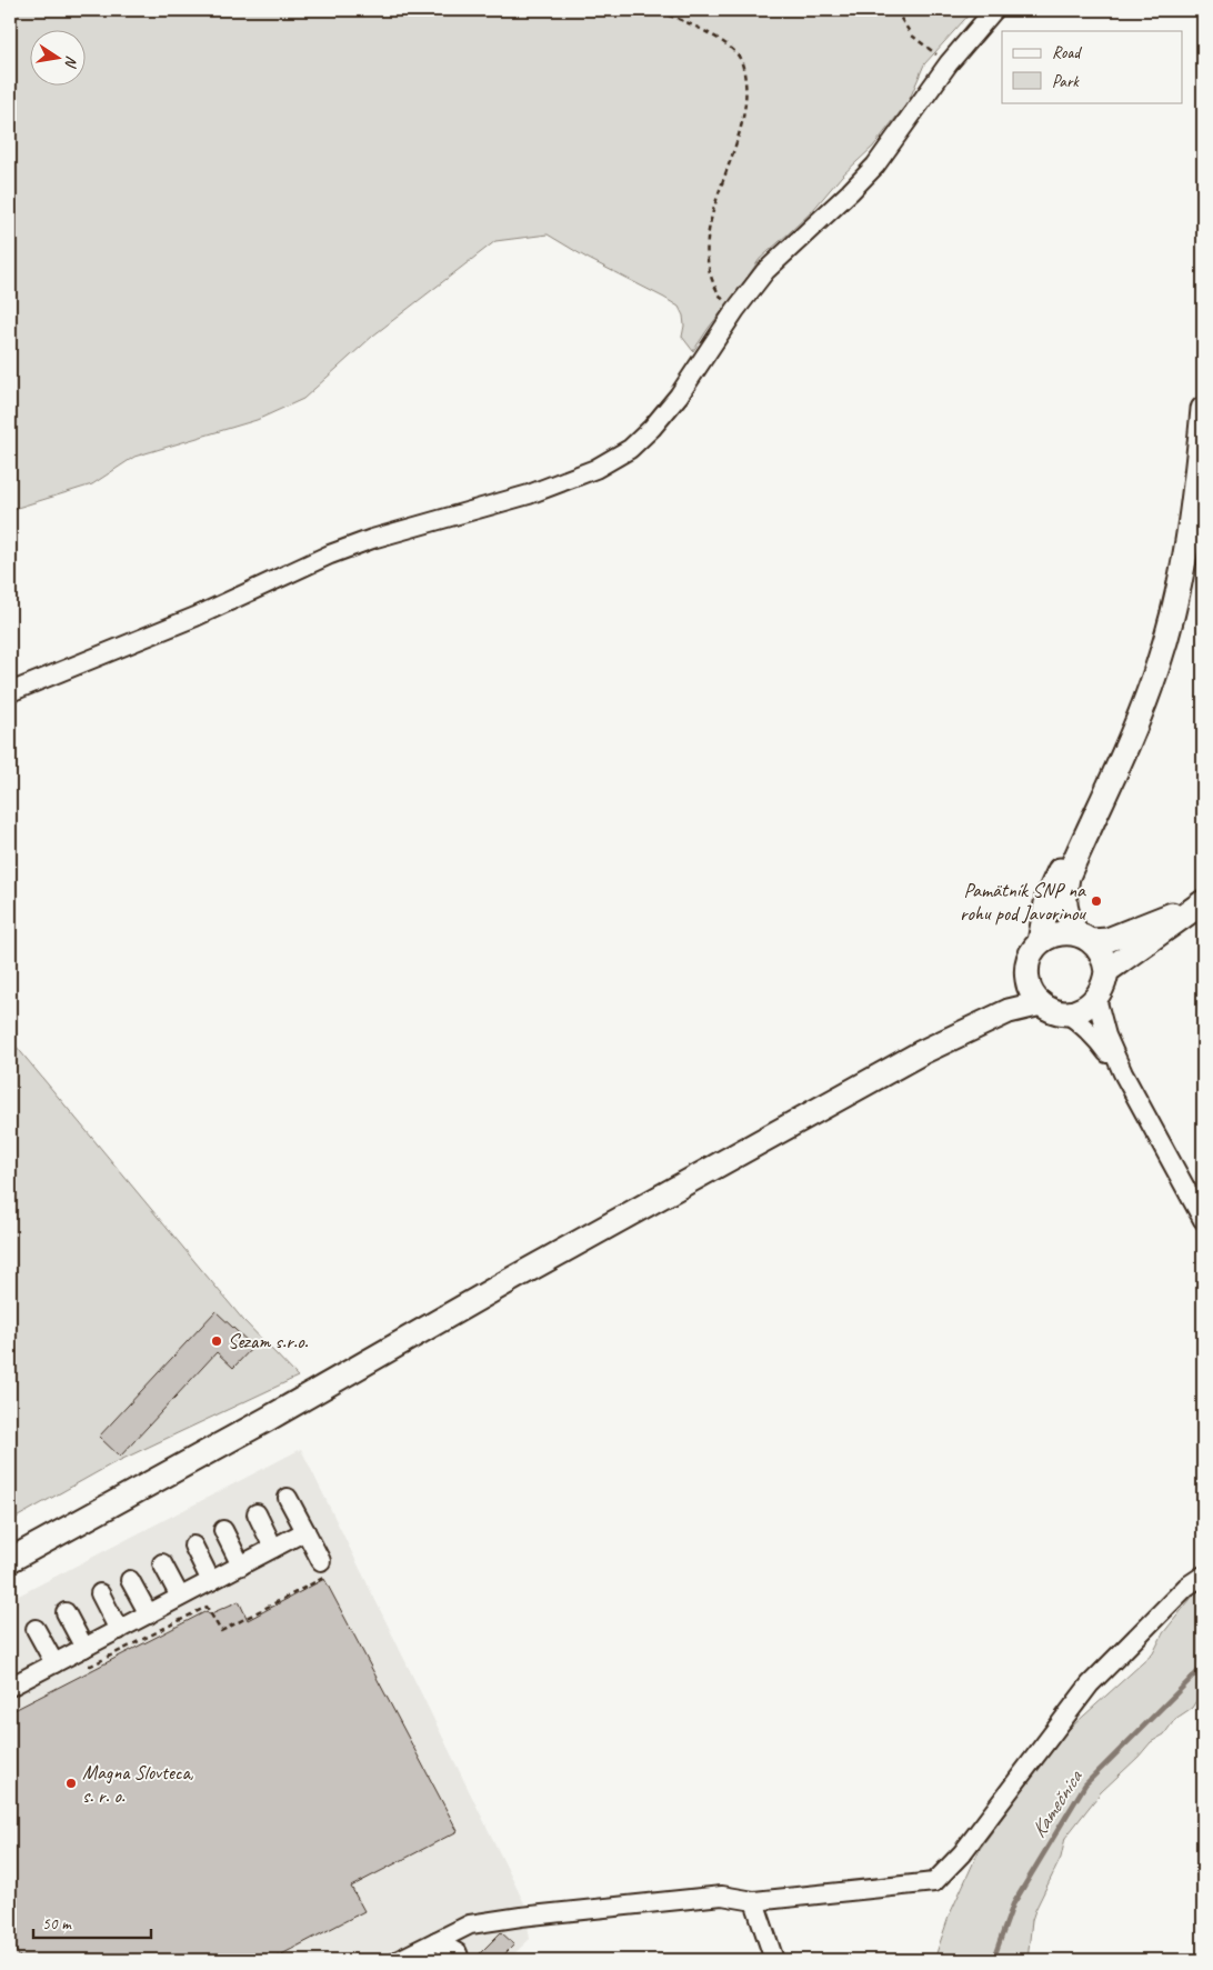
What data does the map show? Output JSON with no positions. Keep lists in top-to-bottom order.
{
  "water": ["Kamečnica"],
  "places": ["Pamätník SNP na rohu pod Javorinou", "Sezam s.r.o.", "Magna Slovteca, s. r. o."],
  "legend": ["Road", "Park"],
  "scale_bar": "50 m",
  "north": "right"
}
